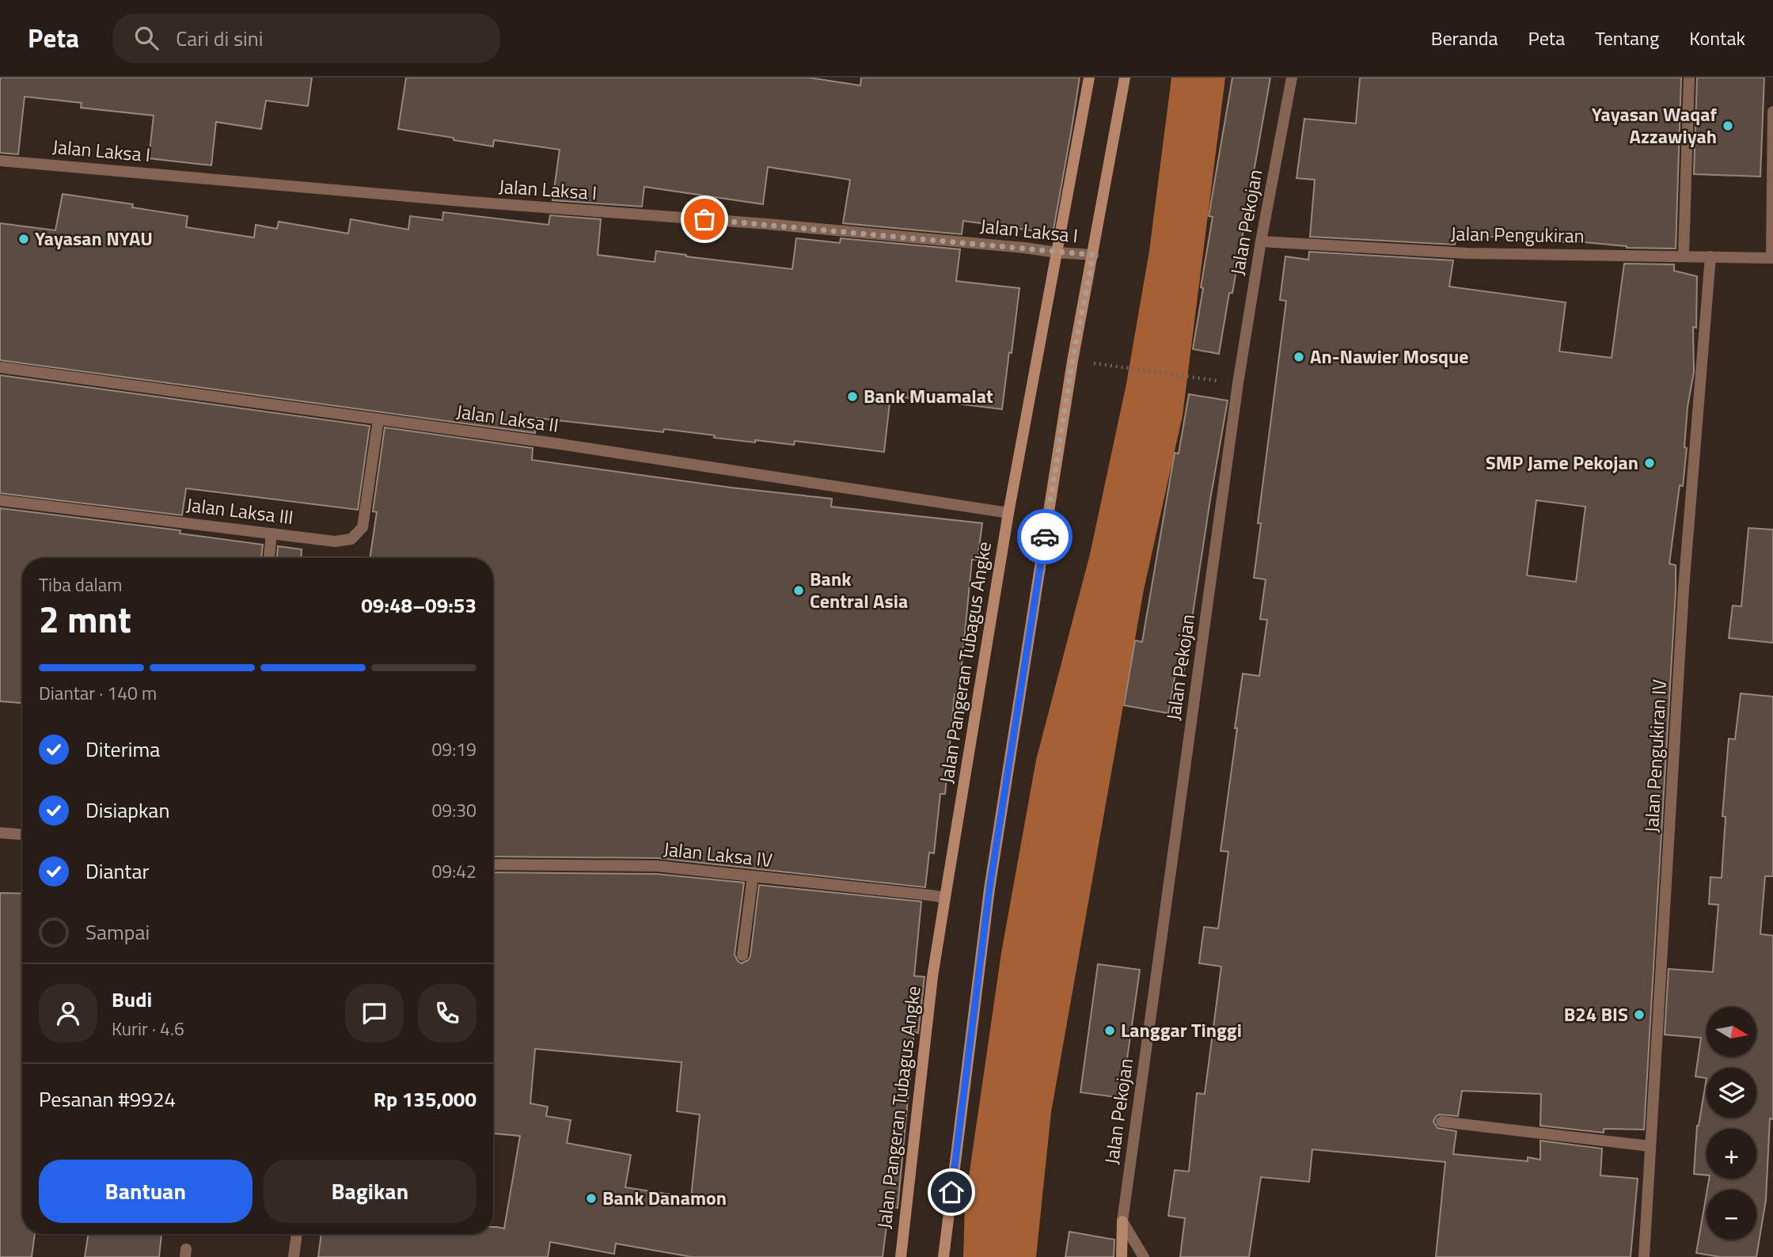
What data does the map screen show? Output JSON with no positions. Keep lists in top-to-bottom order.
{
  "streets": {
    "main road": ["Jalan Pangeran Tubagus Angke"],
    "street": [
      "Jalan Laksa I",
      "Jalan Pekojan",
      "Jalan Pengukiran",
      "Jalan Laksa II",
      "Jalan Laksa III",
      "Jalan Pengukiran IV",
      "Jalan Laksa IV"
    ]
  },
  "crossings": [
    ["Jalan Laksa I", "Jalan Pangeran Tubagus Angke"],
    ["Jalan Pekojan", "Jalan Pengukiran"],
    ["Jalan Pengukiran", "Jalan Pengukiran IV"],
    ["Jalan Laksa II", "Jalan Laksa III"],
    ["Jalan Laksa II", "Jalan Pangeran Tubagus Angke"],
    ["Jalan Pangeran Tubagus Angke", "Jalan Laksa IV"]
  ],
  "places": [
    "Yayasan Waqaf Azzawiyah",
    "Yayasan NYAU",
    "An-Nawier Mosque",
    "Bank Muamalat",
    "SMP Jame Pekojan",
    "Bank Central Asia",
    "B24 BIS",
    "Langgar Tinggi",
    "Bank Danamon"
  ],
  "north": "right",
  "page": {
    "header": "Peta",
    "search": "Cari di sini",
    "nav": [
      "Beranda",
      "Peta",
      "Tentang",
      "Kontak"
    ],
    "heading": ["2 mnt", "Tiba dalam", "09:48–09:53"],
    "panel": [
      "Budi",
      "Kurir · 4.6",
      "Pesanan #9924",
      "Rp 135,000"
    ],
    "bar": "Diantar · 140 m",
    "list": [
      ["Diterima", "09:19"],
      ["Disiapkan", "09:30"],
      ["Diantar", "09:42"],
      "Sampai"
    ],
    "map_buttons": ["+", "−"],
    "buttons": ["Bantuan", "Bagikan"]
  }
}
